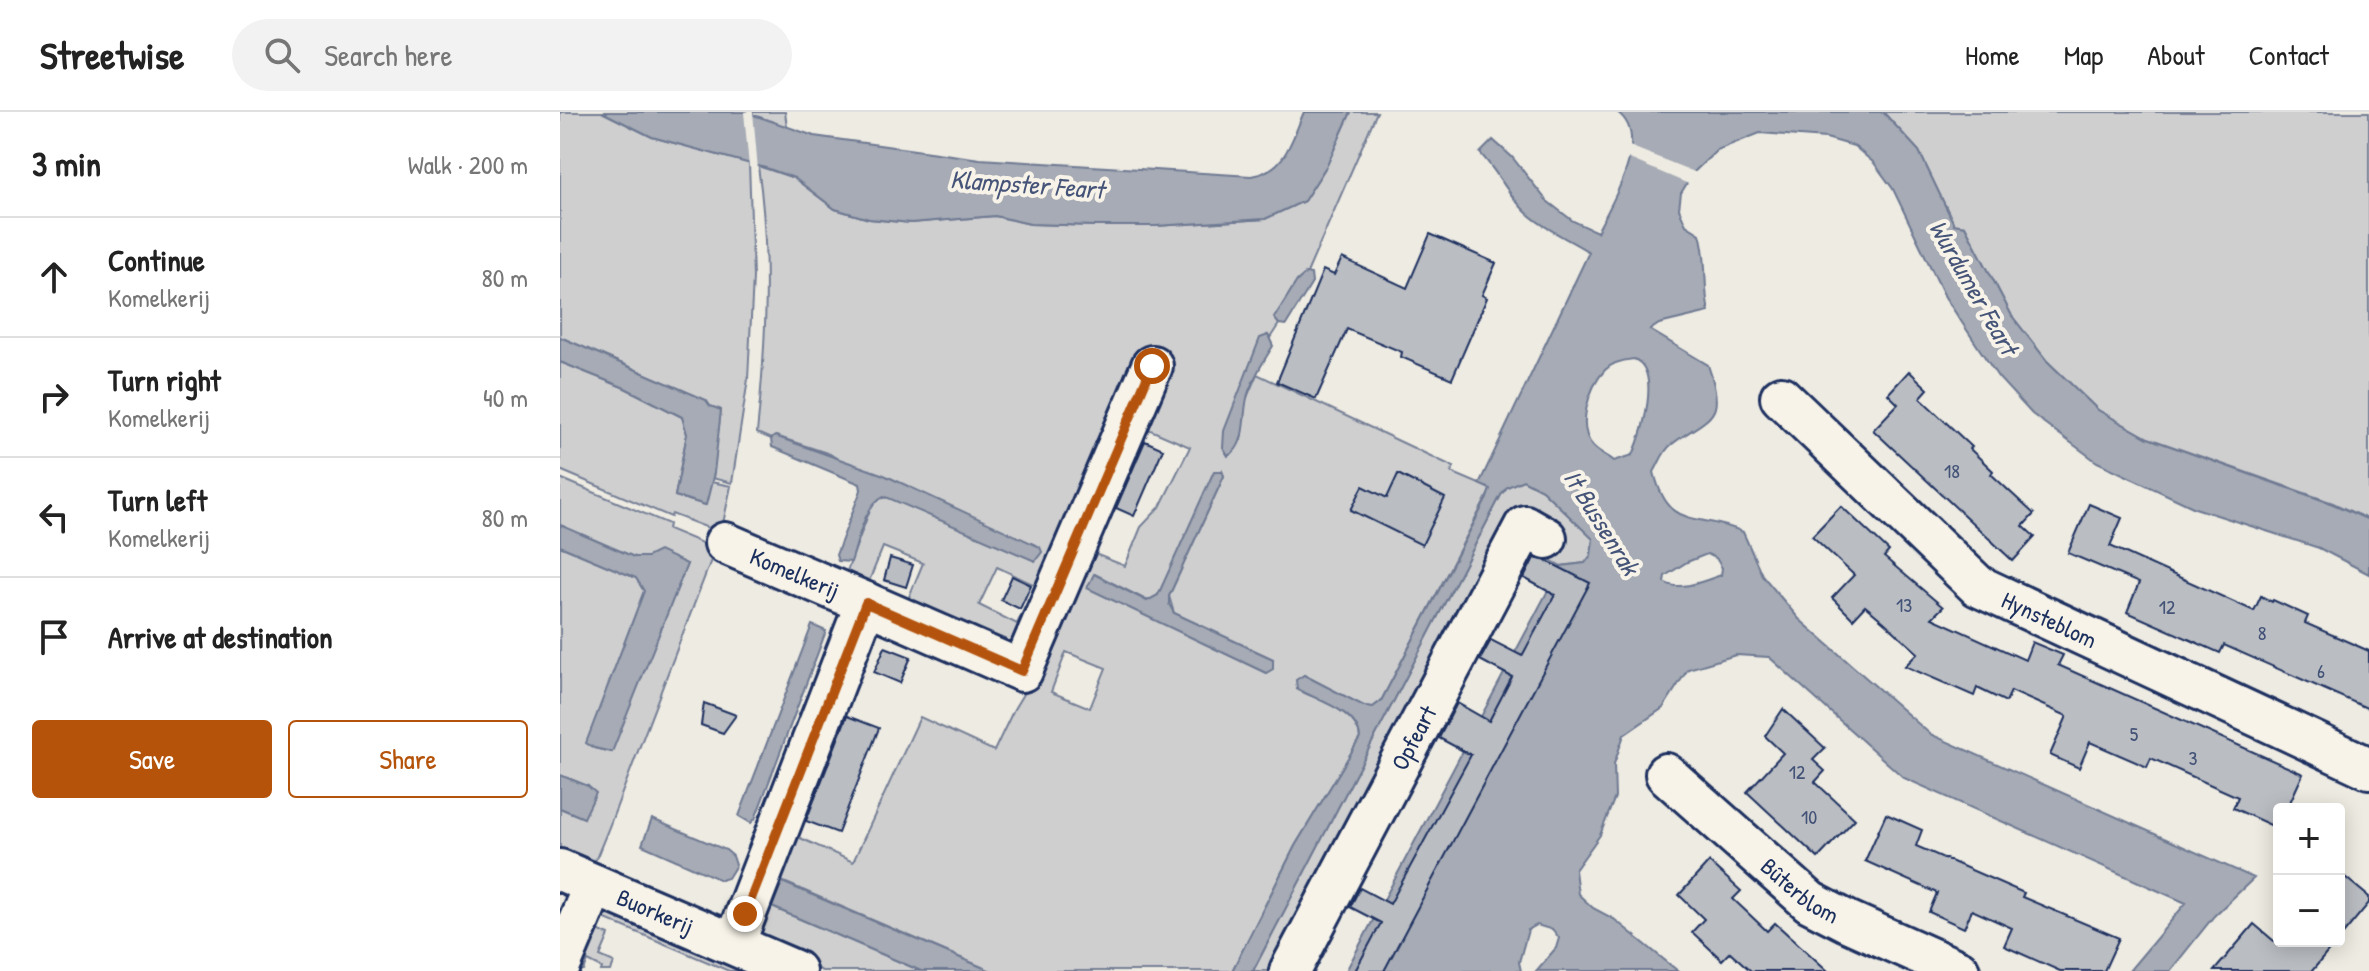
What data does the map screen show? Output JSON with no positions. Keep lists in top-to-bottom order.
{
  "streets": {
    "street": [
      "Komelkerij",
      "Hynsteblom",
      "Opfeart",
      "Bûterblom",
      "Buorkerij"
    ]
  },
  "crossings": [
    ["Komelkerij", "Buorkerij"]
  ],
  "water": ["Klampster Feart", "Wurdumer Feart", "It Bussenrak"],
  "house_numbers": [
    "18",
    "13",
    "12",
    "8",
    "6",
    "5",
    "3",
    "12",
    "10"
  ],
  "page": {
    "header": "Streetwise",
    "search": "Search here",
    "nav": [
      "Home",
      "Map",
      "About",
      "Contact"
    ],
    "heading": ["3 min", "Walk · 200 m"],
    "list": [
      ["Continue", "Komelkerij", "80 m"],
      ["Turn right", "Komelkerij", "40 m"],
      ["Turn left", "Komelkerij", "80 m"],
      "Arrive at destination"
    ],
    "buttons": ["Save", "Share"],
    "map_buttons": ["+", "−"]
  }
}
